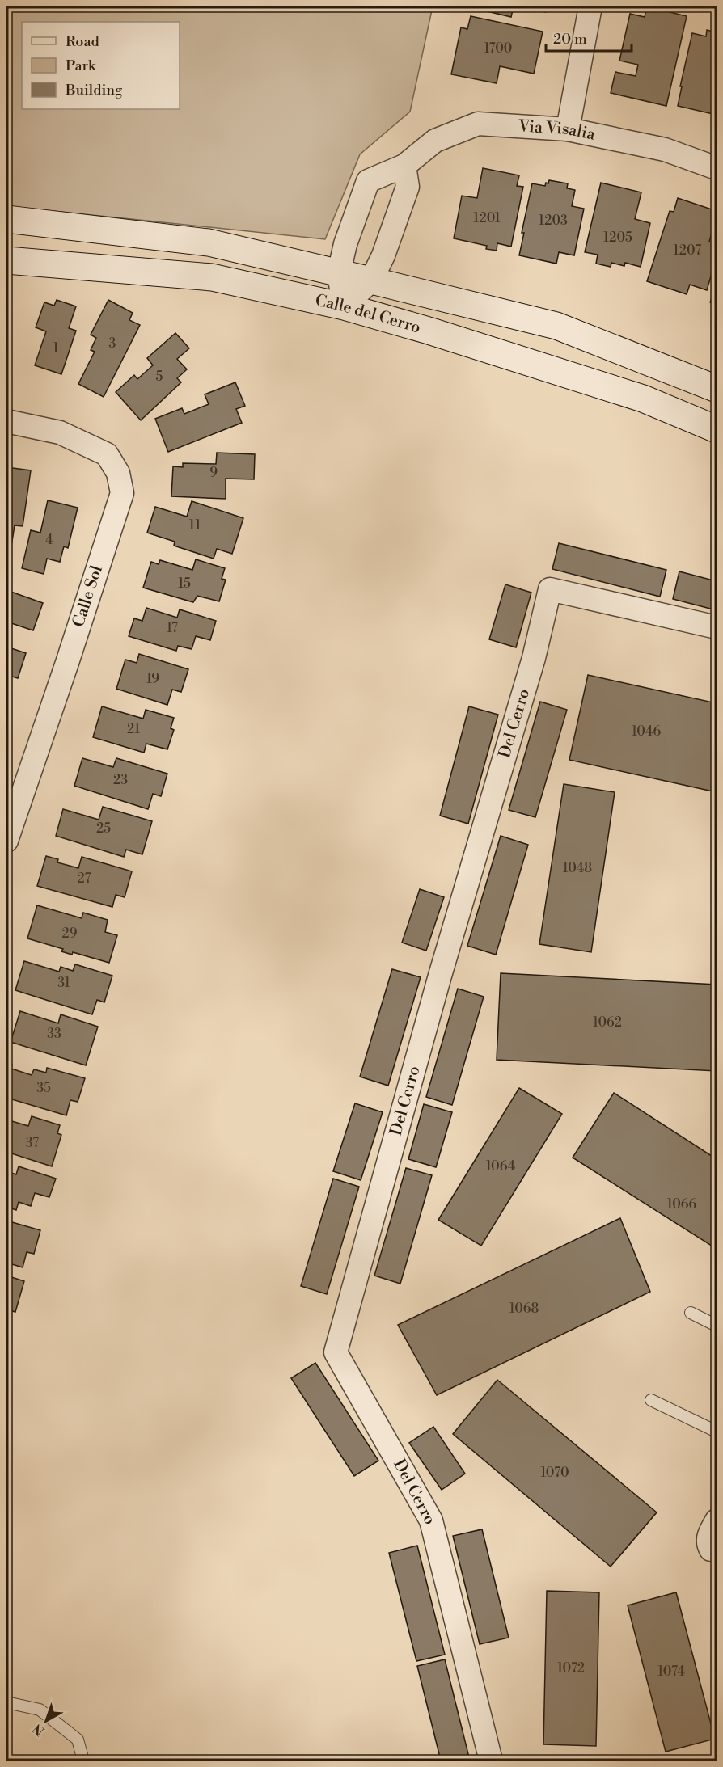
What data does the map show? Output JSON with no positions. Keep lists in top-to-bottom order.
{
  "streets": {
    "main road": ["Calle del Cerro"],
    "street": ["Via Visalia", "Calle Sol", "Del Cerro"]
  },
  "crossings": [
    ["Via Visalia", "Calle del Cerro"]
  ],
  "house_numbers": [
    "1700",
    "1201",
    "1203",
    "1205",
    "1207",
    "3",
    "1",
    "5",
    "9",
    "11",
    "4",
    "15",
    "17",
    "19",
    "21",
    "1046",
    "23",
    "25",
    "1048",
    "27",
    "29",
    "31",
    "1062",
    "33",
    "35",
    "37",
    "1064",
    "1066",
    "1068",
    "1070",
    "1072",
    "1074"
  ],
  "legend": ["Road", "Park", "Building"],
  "scale_bar": "20 m",
  "north": "bottom left"
}
